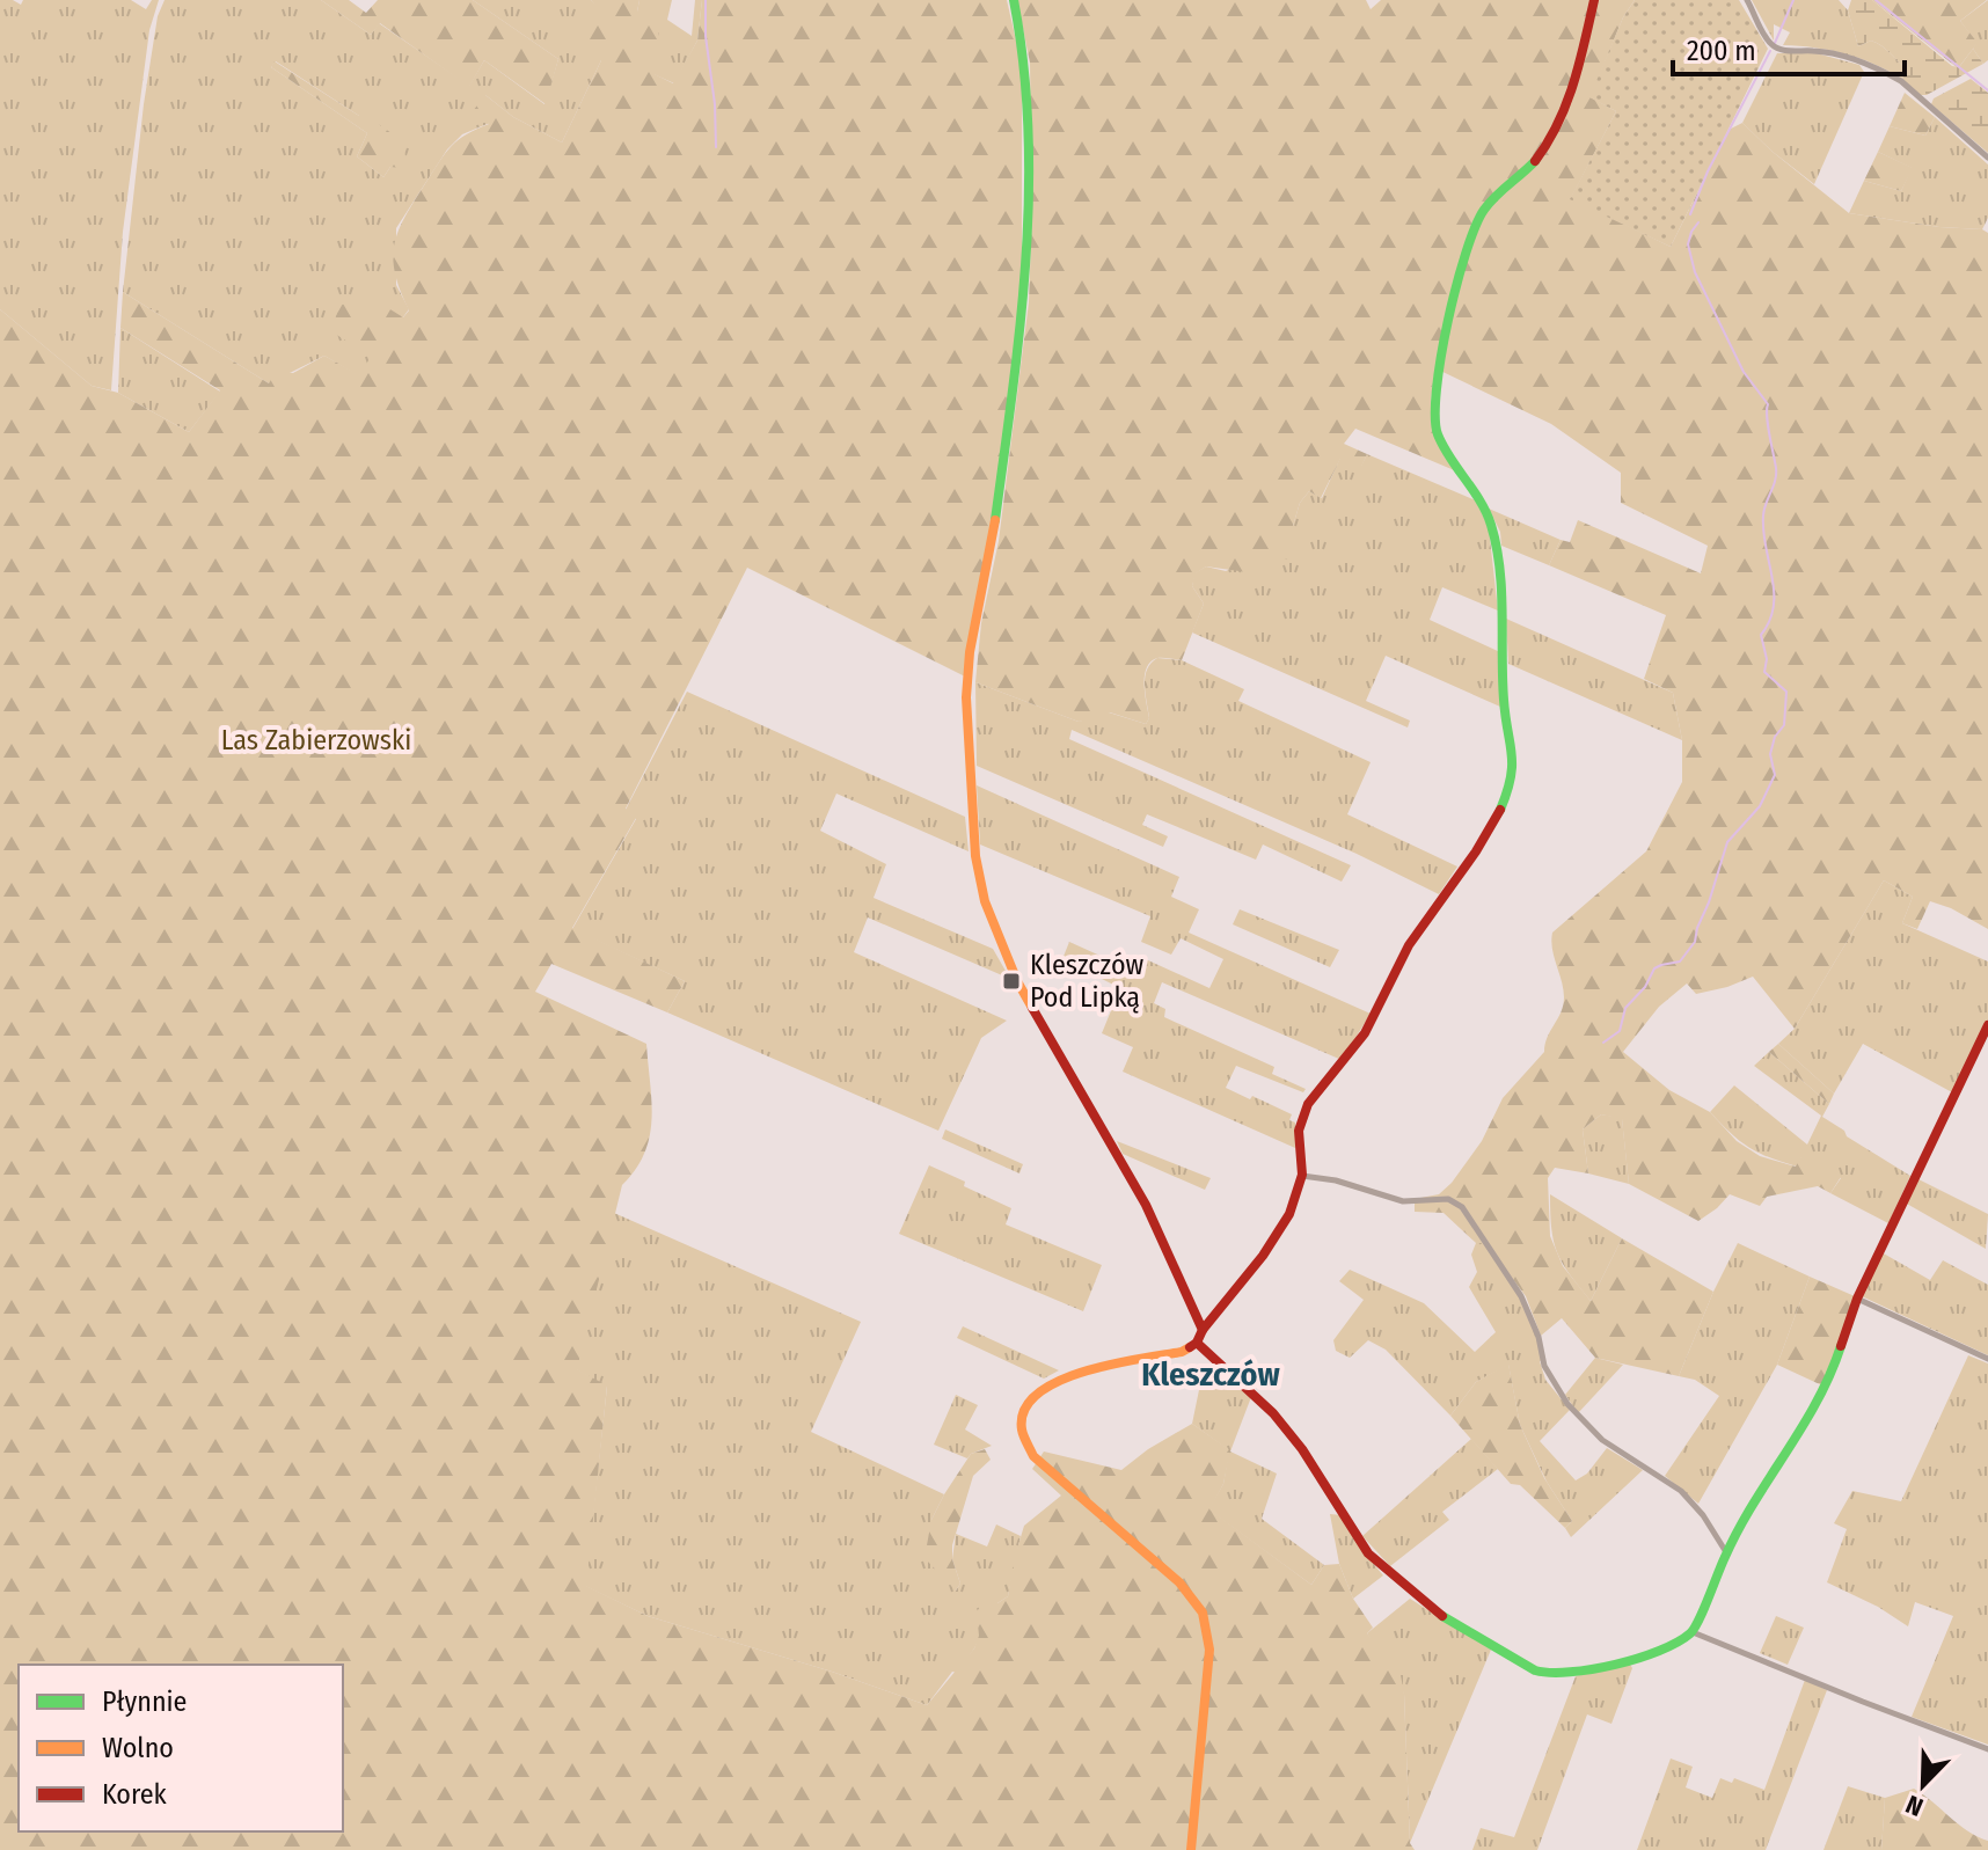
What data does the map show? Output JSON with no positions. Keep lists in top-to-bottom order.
{
  "districts": ["Kleszczów"],
  "parks": ["Las Zabierzowski"],
  "places": {
    "transit": ["Kleszczów Pod Lipką"]
  },
  "legend": ["Płynnie", "Wolno", "Korek"],
  "scale_bar": "200 m",
  "north": "bottom left"
}
